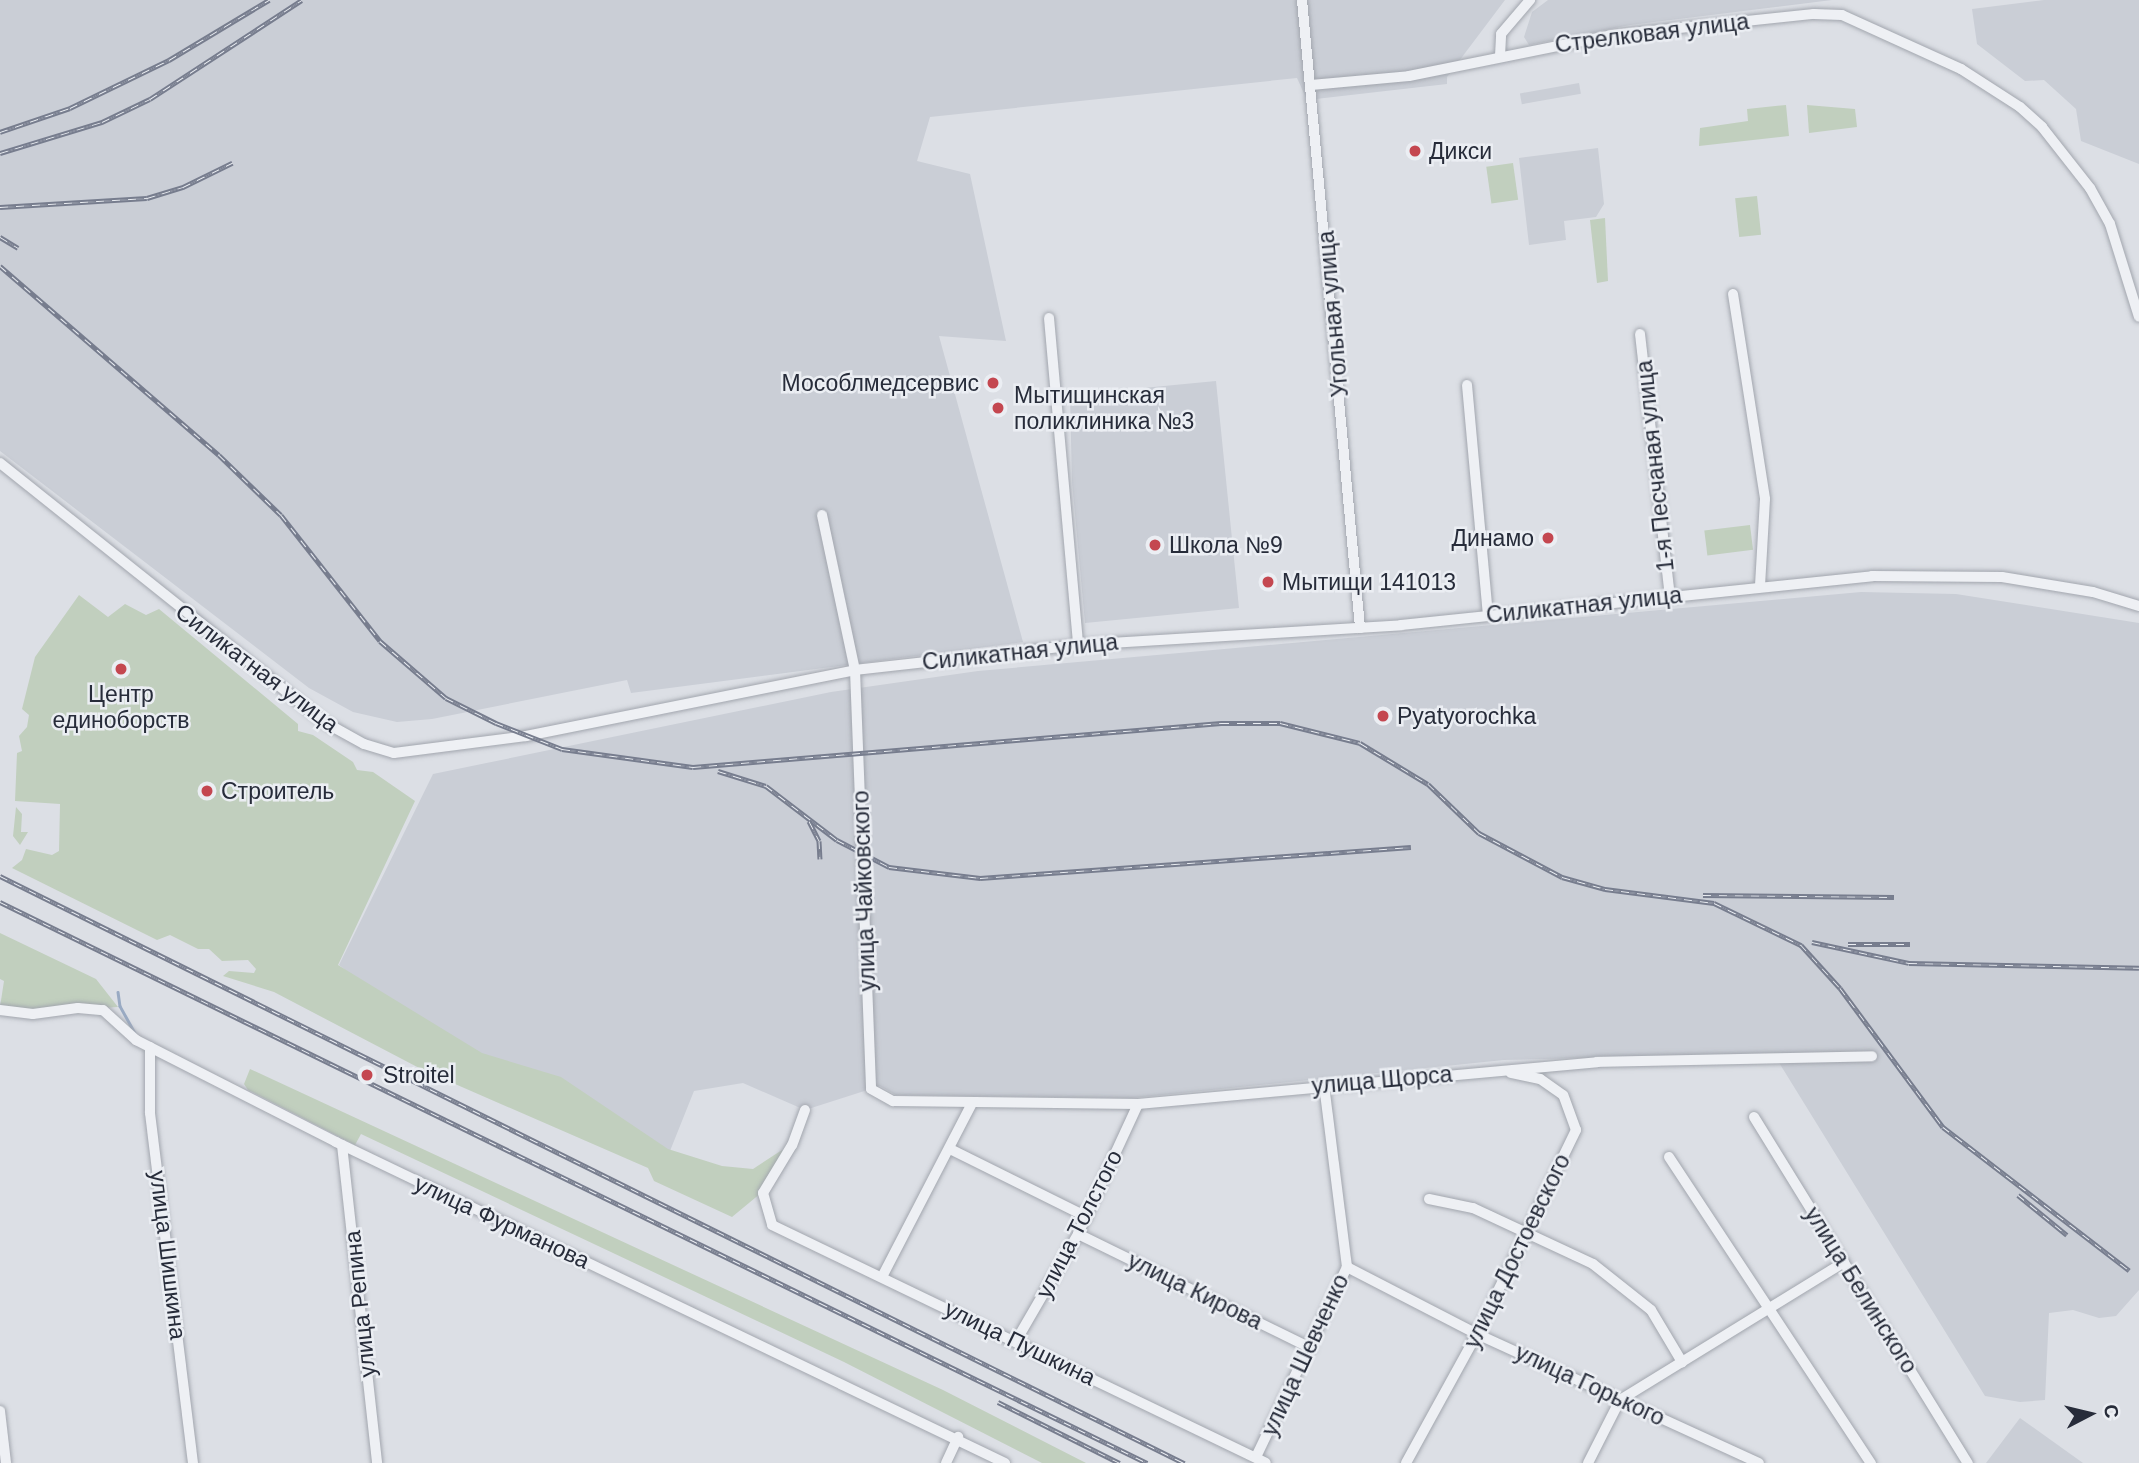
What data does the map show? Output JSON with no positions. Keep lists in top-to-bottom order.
{
  "streets": {
    "street": [
      "Стрелковая улица",
      "Угольная улица",
      "1-я Песчаная улица",
      "Силикатная улица",
      "улица Чайковского",
      "улица Щорса",
      "улица Фурманова",
      "улица Толстого",
      "улица Достоевского",
      "улица Шишкина",
      "улица Белинского",
      "улица Кирова",
      "улица Репина",
      "улица Пушкина",
      "улица Шевченко",
      "улица Горького"
    ]
  },
  "crossings": [
    ["Стрелковая улица", "Угольная улица"],
    ["Угольная улица", "Силикатная улица"],
    ["1-я Песчаная улица", "Силикатная улица"],
    ["Силикатная улица", "улица Чайковского"],
    ["улица Чайковского", "улица Щорса"],
    ["улица Щорса", "улица Толстого"],
    ["улица Щорса", "улица Достоевского"],
    ["улица Щорса", "улица Шевченко"],
    ["улица Фурманова", "улица Шишкина"],
    ["улица Фурманова", "улица Репина"],
    ["улица Толстого", "улица Кирова"],
    ["улица Толстого", "улица Пушкина"],
    ["улица Достоевского", "улица Горького"],
    ["улица Кирова", "улица Шевченко"],
    ["улица Пушкина", "улица Шевченко"],
    ["улица Шевченко", "улица Горького"]
  ],
  "places": [
    "Дикси",
    "Мособлмедсервис",
    "Мытищинская поликлиника №3",
    "Динамо",
    "Школа №9",
    "Мытищи 141013",
    "Центр единоборств",
    "Pyatyorochka",
    "Строитель",
    "Stroitel"
  ],
  "north": "right"
}
